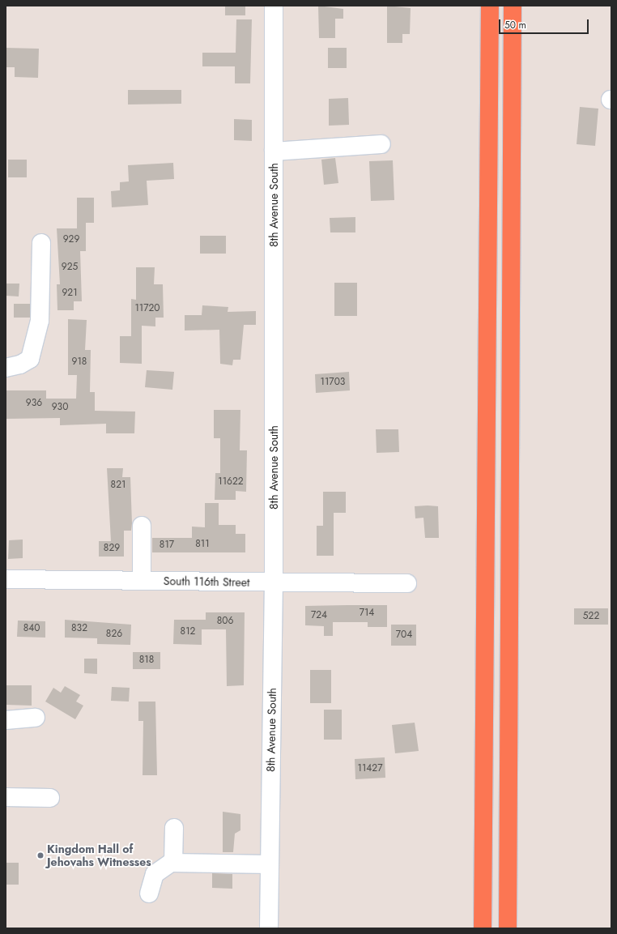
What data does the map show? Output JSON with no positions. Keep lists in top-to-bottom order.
{
  "streets": {
    "street": ["8th Avenue South", "South 116th Street"]
  },
  "crossings": [
    ["8th Avenue South", "South 116th Street"]
  ],
  "places": ["Kingdom Hall of Jehovahs Witnesses"],
  "house_numbers": [
    "929",
    "925",
    "921",
    "11720",
    "918",
    "11703",
    "936",
    "930",
    "11622",
    "821",
    "811",
    "817",
    "829",
    "714",
    "724",
    "522",
    "806",
    "840",
    "832",
    "812",
    "826",
    "704",
    "818",
    "11427"
  ],
  "scale_bar": "50 m"
}
